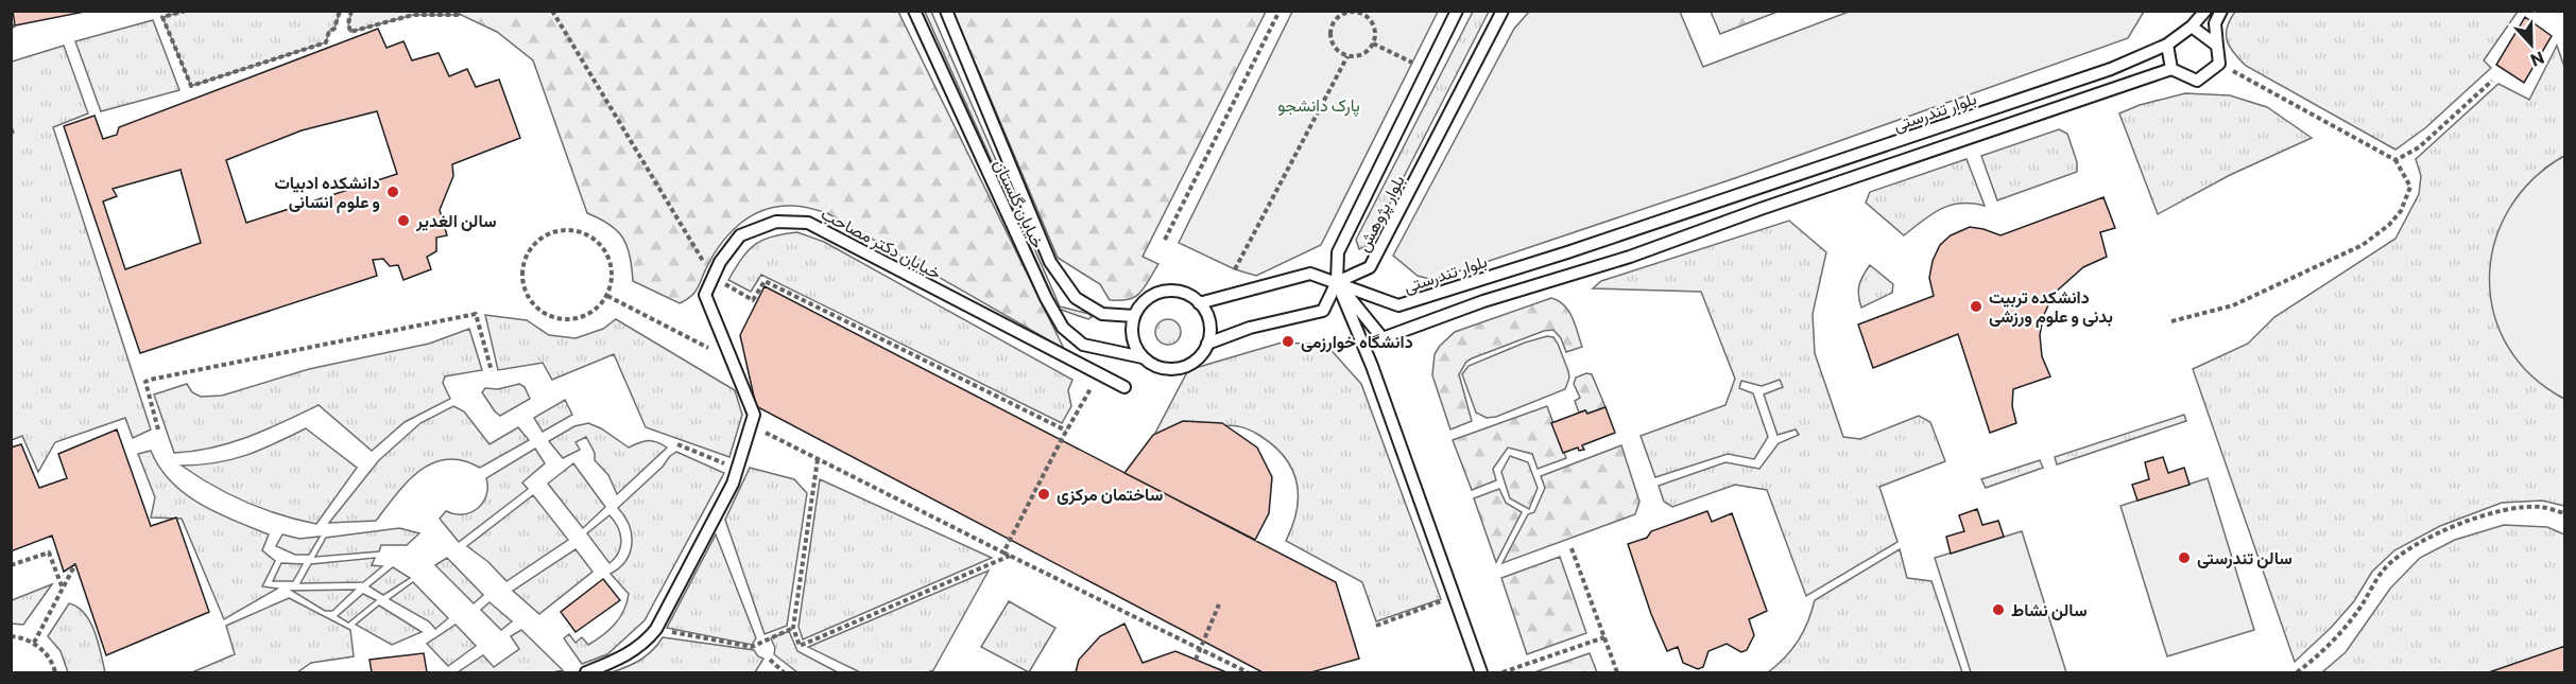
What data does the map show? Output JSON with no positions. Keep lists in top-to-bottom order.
{
  "streets": {
    "lane": [
      "بلوار تندرستی",
      "خیابان گلستان",
      "بلوار پژوهش",
      "خیابان دکتر مصاحب"
    ]
  },
  "crossings": [
    ["بلوار تندرستی", "بلوار پژوهش"]
  ],
  "parks": ["پارک دانشجو"],
  "places": [
    "دانشکده ادبیات و علوم انسانی",
    "سالن الغدیر",
    "دانشکده تربیت بدنی و علوم ورزشی",
    "دانشگاه خوارزمی",
    "ساختمان مرکزی",
    "سالن تندرستی",
    "سالن نشاط"
  ],
  "north": "bottom"
}
